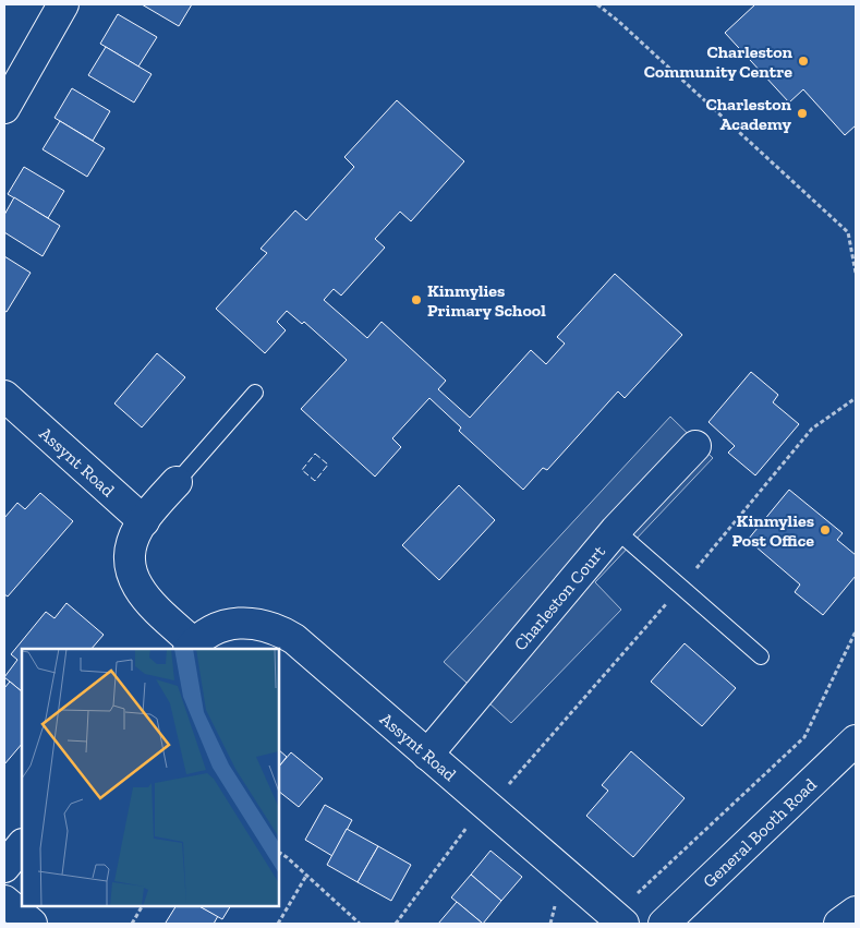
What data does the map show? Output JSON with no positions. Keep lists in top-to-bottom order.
{
  "streets": {
    "street": ["Assynt Road", "Charleston Court", "General Booth Road"]
  },
  "crossings": [
    ["Assynt Road", "Charleston Court"]
  ],
  "places": [
    "Charleston Community Centre",
    "Charleston Academy",
    "Kinmylies Primary School",
    "Kinmylies Post Office"
  ]
}
